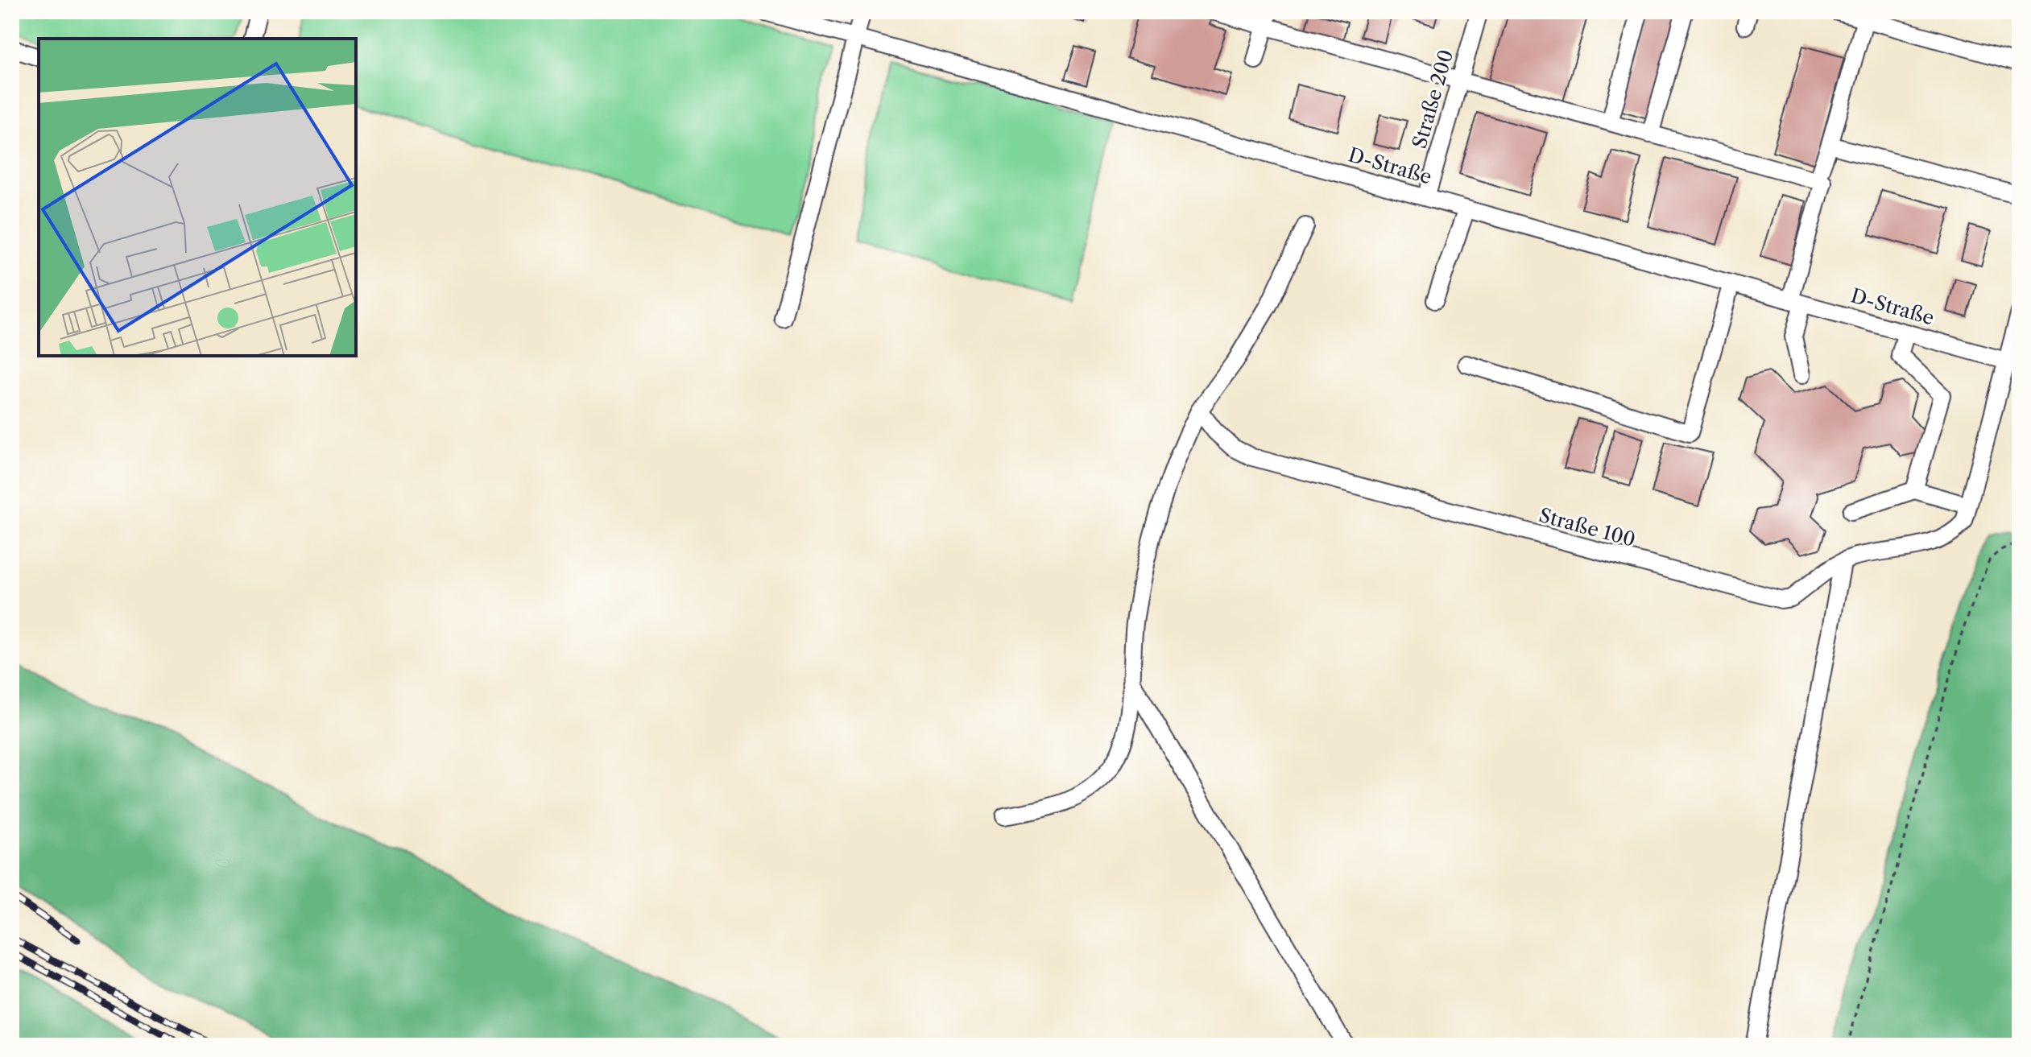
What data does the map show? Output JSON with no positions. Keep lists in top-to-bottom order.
{
  "streets": {
    "lane": ["Straße 200", "D-Straße", "Straße 100"]
  },
  "crossings": [
    ["Straße 200", "D-Straße"],
    ["D-Straße", "Straße 100"]
  ]
}
